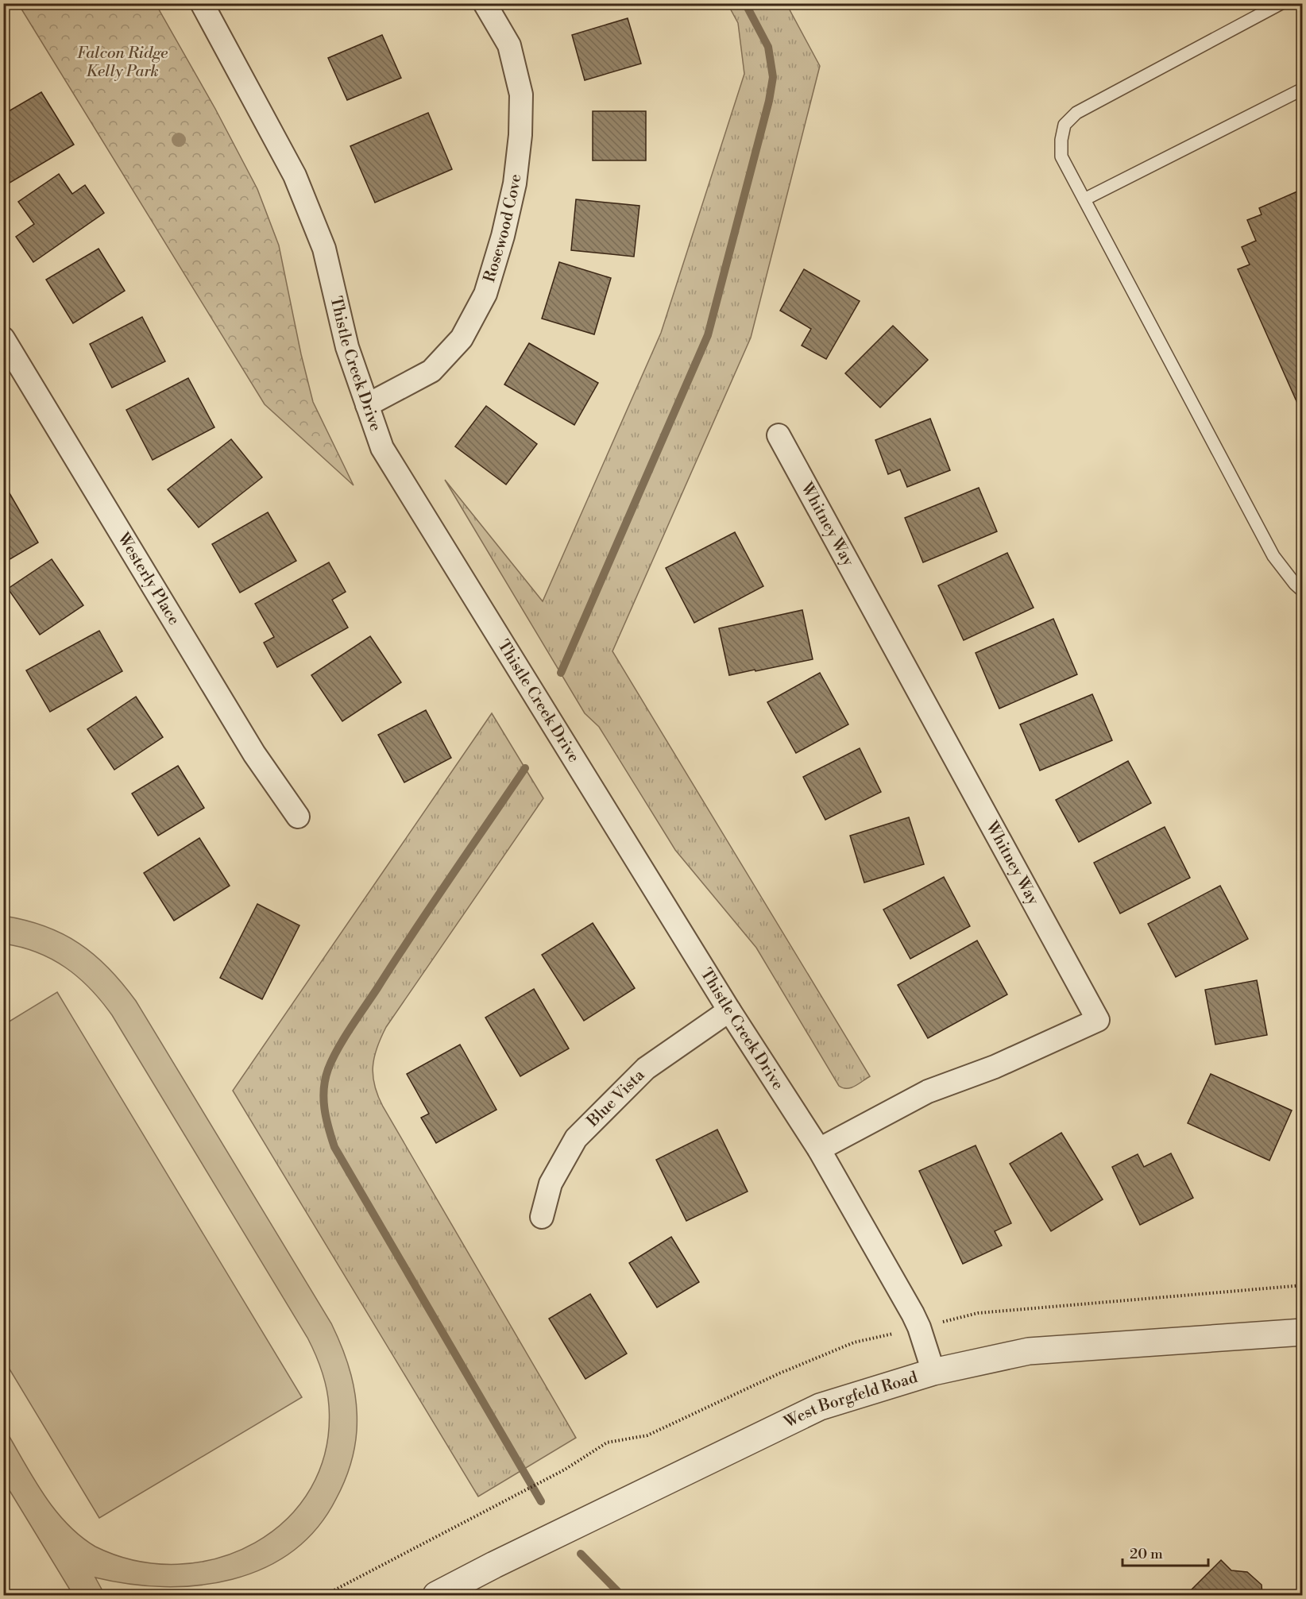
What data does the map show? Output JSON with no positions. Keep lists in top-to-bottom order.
{
  "streets": {
    "street": [
      "Rosewood Cove",
      "Thistle Creek Drive",
      "Whitney Way",
      "Westerly Place",
      "Blue Vista",
      "West Borgfeld Road"
    ]
  },
  "crossings": [
    ["Rosewood Cove", "Thistle Creek Drive"],
    ["Thistle Creek Drive", "Whitney Way"],
    ["Thistle Creek Drive", "Blue Vista"],
    ["Thistle Creek Drive", "West Borgfeld Road"]
  ],
  "parks": ["Falcon Ridge Kelly Park"],
  "scale_bar": "20 m"
}
